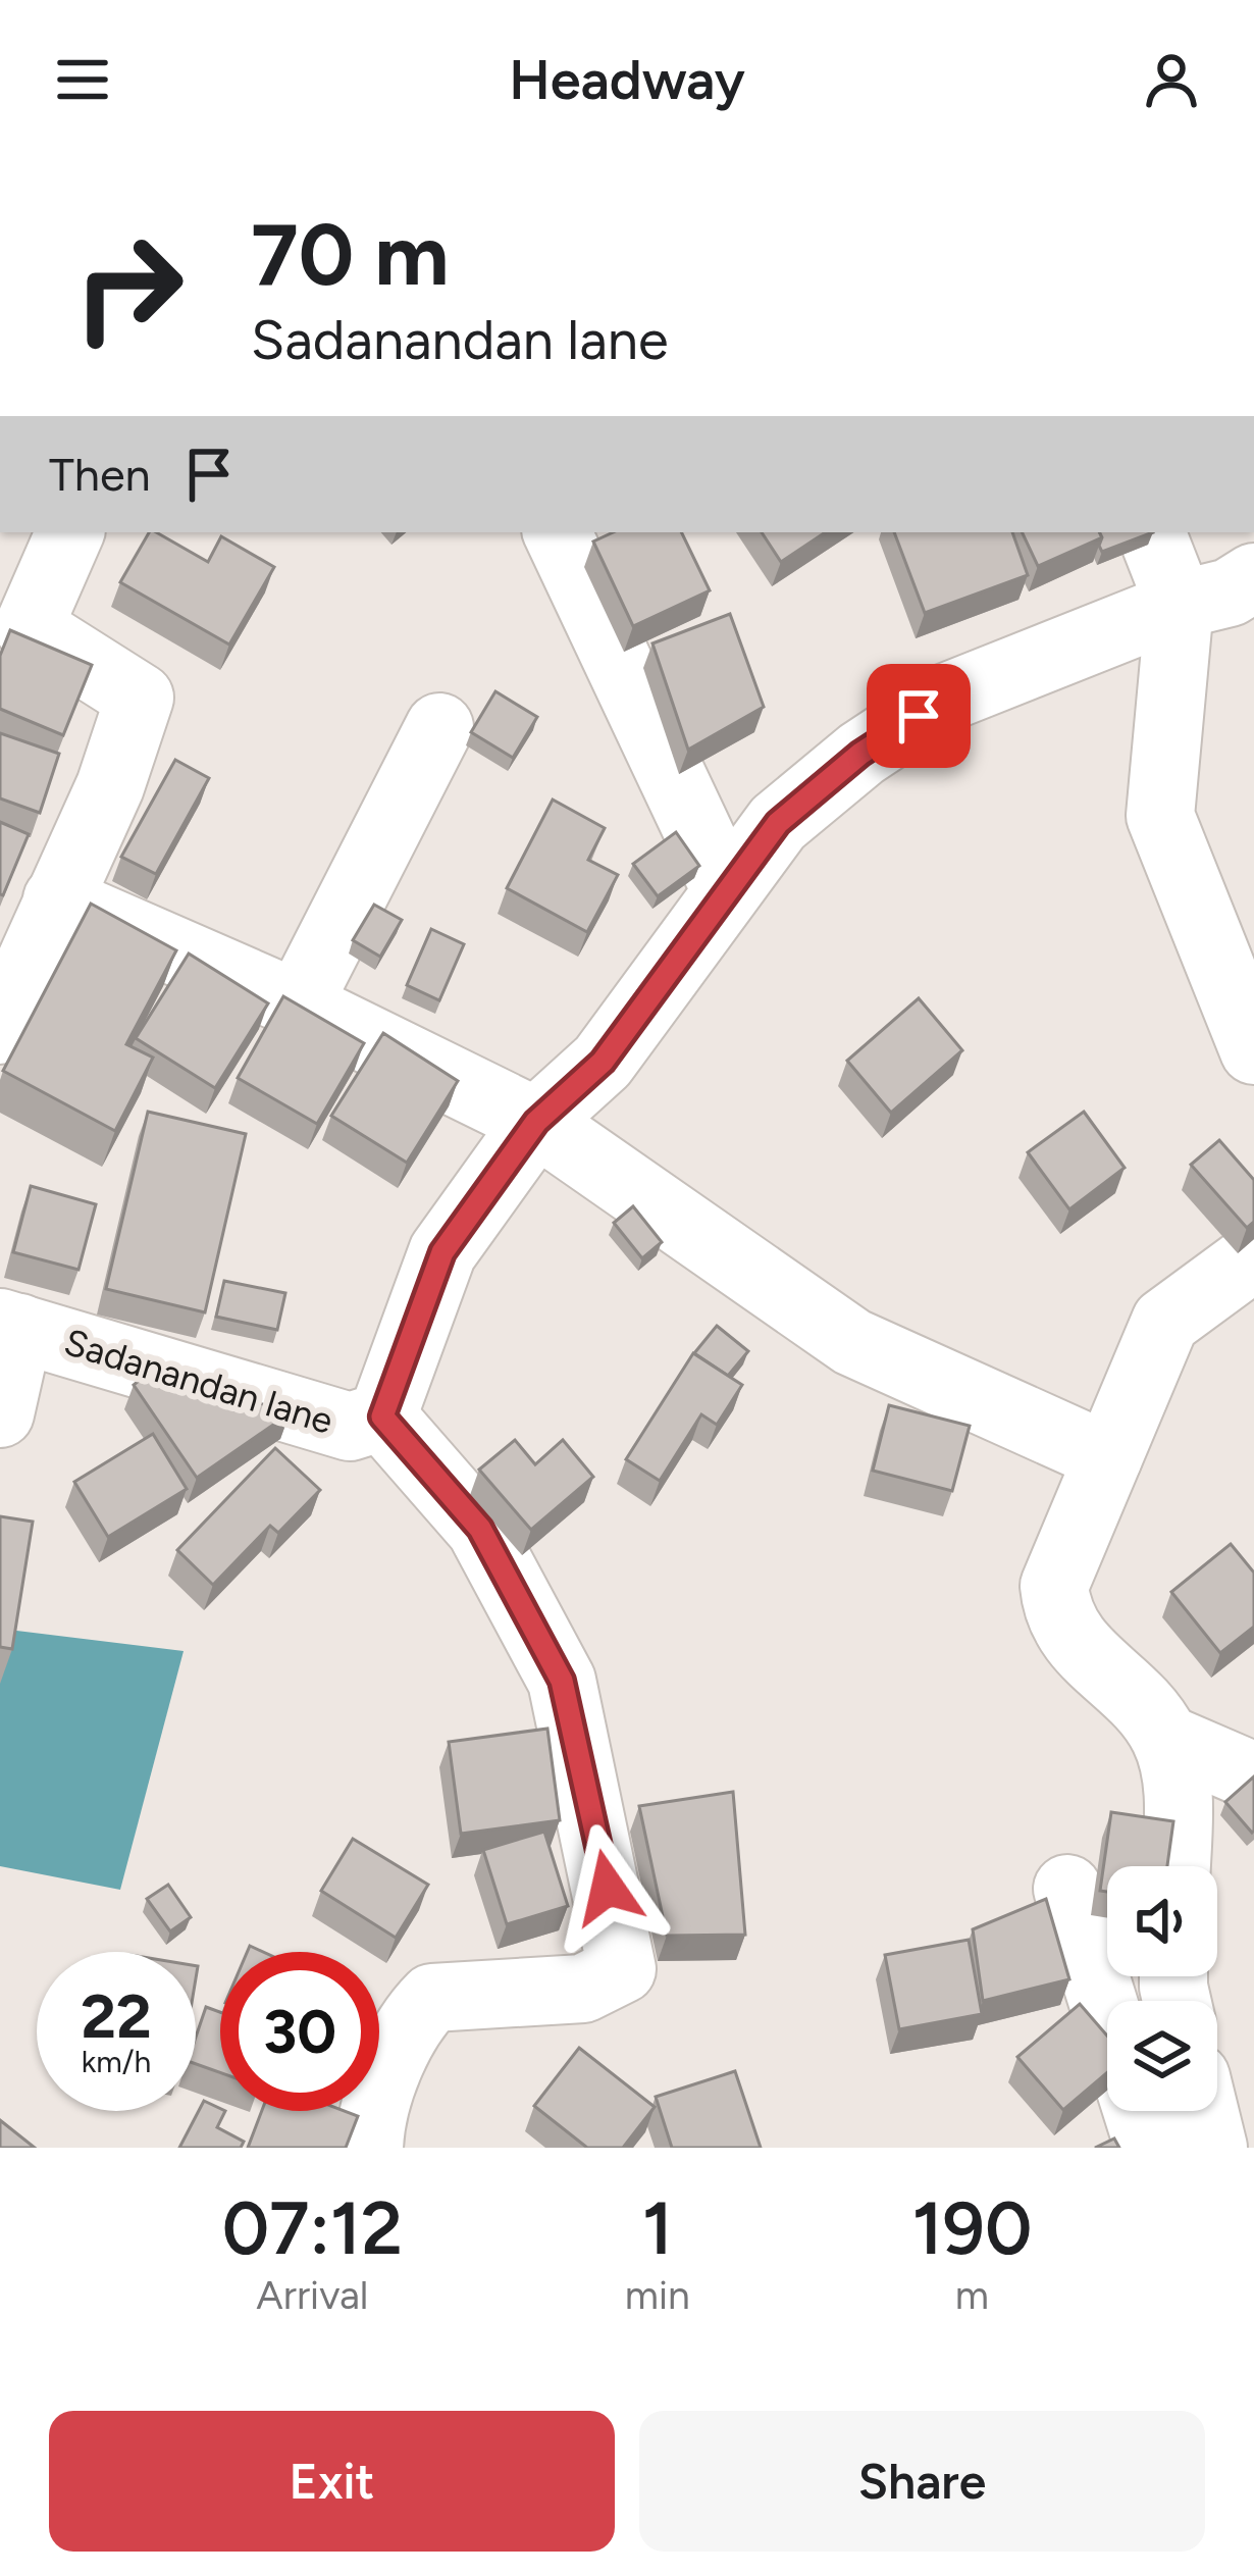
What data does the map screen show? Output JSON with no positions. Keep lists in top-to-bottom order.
{
  "streets": {
    "street": ["Sadanandan lane"]
  },
  "page": {
    "header": "Headway",
    "turn": ["70 m", "Sadanandan lane"],
    "then": "Then",
    "speed": "22 km/h",
    "limit": "30",
    "eta": [
      "07:12",
      "Arrival",
      "1",
      "min",
      "190",
      "m"
    ],
    "buttons": ["Exit", "Share"]
  }
}
